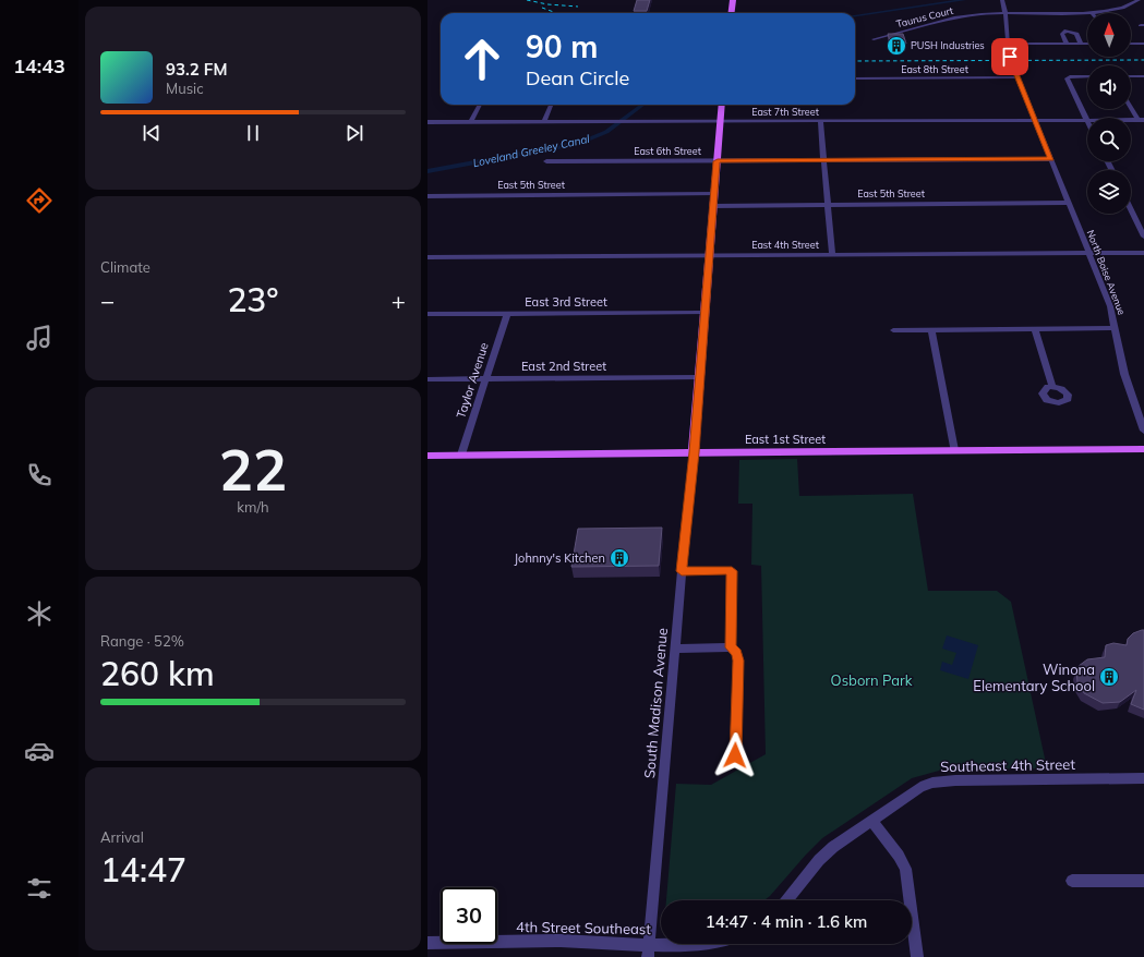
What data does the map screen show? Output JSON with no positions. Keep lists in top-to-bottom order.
{
  "streets": {
    "main road": ["East 1st Street"],
    "street": [
      "Taurus Court",
      "East 8th Street",
      "East 7th Street",
      "East 6th Street",
      "East 5th Street",
      "East 4th Street",
      "North Boise Avenue",
      "East 3rd Street",
      "East 2nd Street",
      "Taylor Avenue",
      "South Madison Avenue",
      "Southeast 4th Street",
      "4th Street Southeast"
    ]
  },
  "crossings": [
    ["Taurus Court", "North Boise Avenue"],
    ["East 8th Street", "North Boise Avenue"],
    ["East 7th Street", "North Boise Avenue"],
    ["East 6th Street", "North Boise Avenue"],
    ["East 5th Street", "North Boise Avenue"],
    ["East 4th Street", "North Boise Avenue"],
    ["East 3rd Street", "Taylor Avenue"],
    ["East 2nd Street", "Taylor Avenue"],
    ["Taylor Avenue", "East 1st Street"],
    ["East 1st Street", "South Madison Avenue"],
    ["South Madison Avenue", "4th Street Southeast"]
  ],
  "water": ["Loveland Greeley Canal"],
  "parks": ["Osborn Park"],
  "places": {
    "building": ["PUSH Industries", "Johnny's Kitchen", "Winona Elementary School"]
  },
  "north": "top",
  "page": {
    "tabs": "14:43",
    "turn": ["90 m", "Dean Circle"],
    "song": ["93.2 FM", "Music"],
    "tile": [
      "Climate",
      ["22", "km/h"],
      ["Range · 52%", "260 km"],
      ["Arrival", "14:47"]
    ],
    "heat": ["−", "23°", "+"],
    "limit": "30",
    "trip": "14:47 · 4 min · 1.6 km"
  }
}
